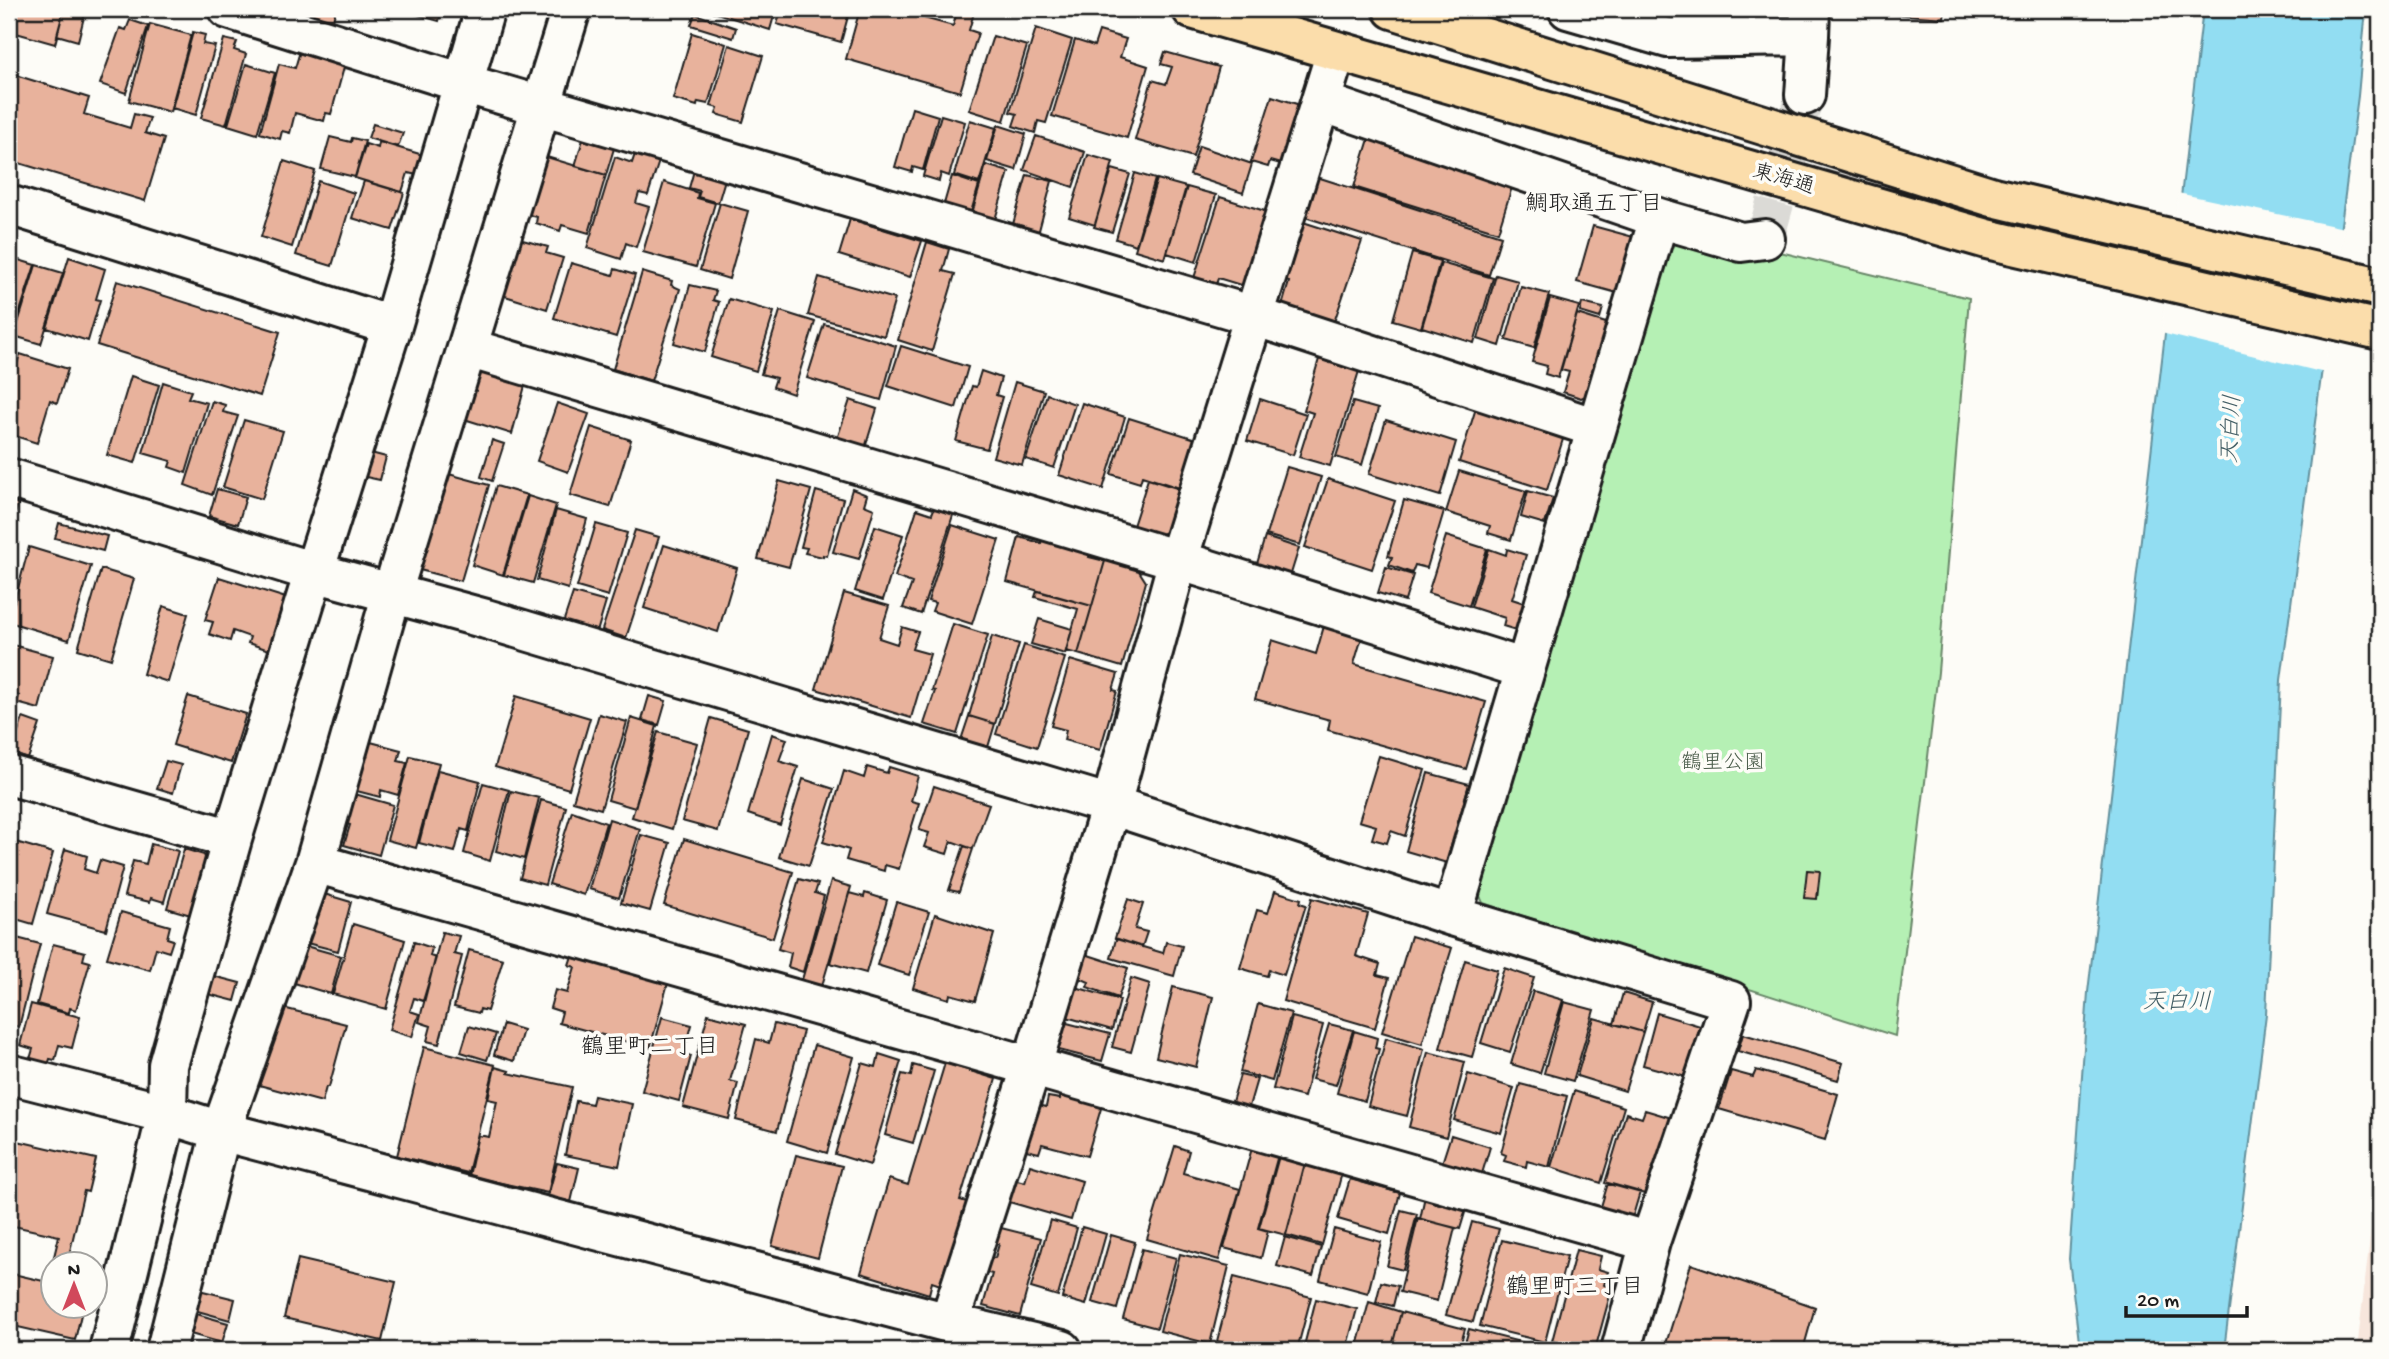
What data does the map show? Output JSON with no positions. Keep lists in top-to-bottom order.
{
  "streets": {
    "main road": ["東海通"]
  },
  "districts": ["鯛取通五丁目", "鶴里町二丁目", "鶴里町三丁目"],
  "water": ["天白川"],
  "parks": ["鶴里公園"],
  "scale_bar": "20 m",
  "north": "top"
}
